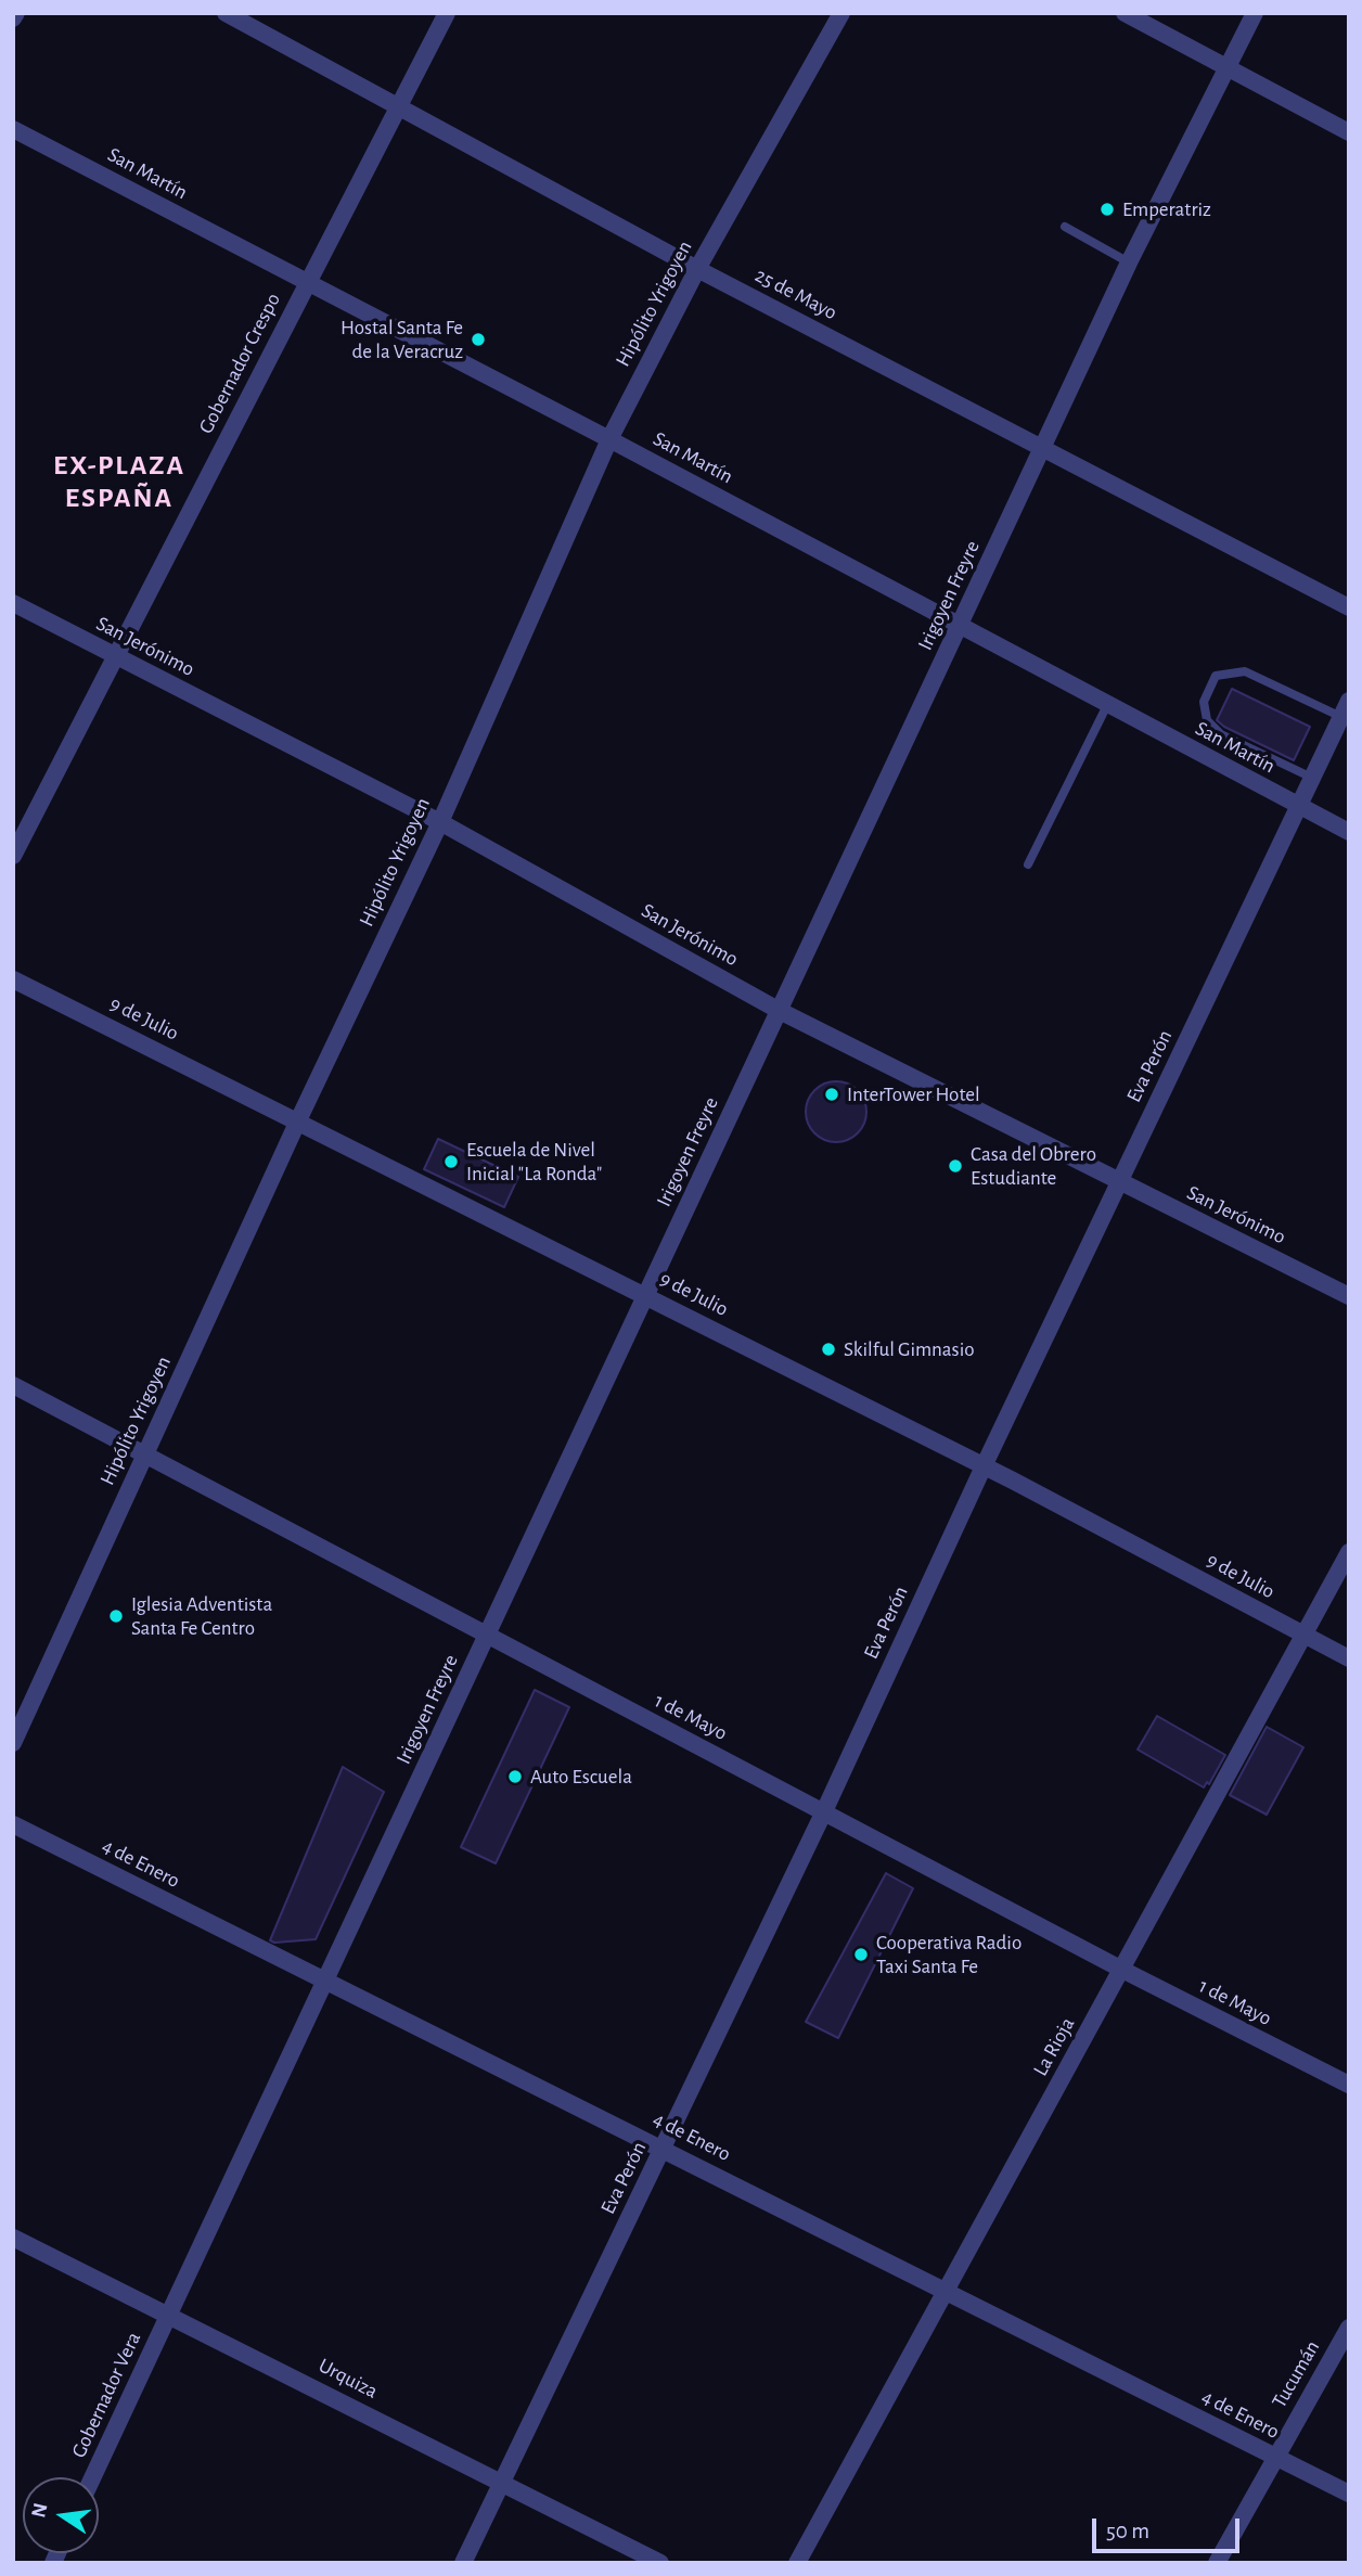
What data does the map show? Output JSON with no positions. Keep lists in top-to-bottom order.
{
  "streets": {
    "street": [
      "San Martín",
      "25 de Mayo",
      "Hipólito Yrigoyen",
      "Gobernador Crespo",
      "Irigoyen Freyre",
      "San Jerónimo",
      "9 de Julio",
      "Eva Perón",
      "1 de Mayo",
      "4 de Enero",
      "La Rioja",
      "Tucumán",
      "Urquiza",
      "Gobernador Vera"
    ]
  },
  "crossings": [
    ["San Martín", "Hipólito Yrigoyen"],
    ["San Martín", "Gobernador Crespo"],
    ["San Martín", "Irigoyen Freyre"],
    ["San Martín", "Eva Perón"],
    ["25 de Mayo", "Hipólito Yrigoyen"],
    ["25 de Mayo", "Gobernador Crespo"],
    ["25 de Mayo", "Irigoyen Freyre"],
    ["Hipólito Yrigoyen", "San Jerónimo"],
    ["Hipólito Yrigoyen", "9 de Julio"],
    ["Hipólito Yrigoyen", "1 de Mayo"],
    ["Gobernador Crespo", "San Jerónimo"],
    ["Irigoyen Freyre", "San Jerónimo"],
    ["Irigoyen Freyre", "9 de Julio"],
    ["Irigoyen Freyre", "1 de Mayo"],
    ["Irigoyen Freyre", "4 de Enero"],
    ["Irigoyen Freyre", "Urquiza"],
    ["Irigoyen Freyre", "Gobernador Vera"],
    ["San Jerónimo", "Eva Perón"],
    ["9 de Julio", "Eva Perón"],
    ["9 de Julio", "La Rioja"],
    ["Eva Perón", "1 de Mayo"],
    ["Eva Perón", "4 de Enero"],
    ["Eva Perón", "Urquiza"],
    ["1 de Mayo", "La Rioja"],
    ["4 de Enero", "La Rioja"],
    ["4 de Enero", "Tucumán"],
    ["Urquiza", "Gobernador Vera"]
  ],
  "districts": ["EX-PLAZA ESPAÑA"],
  "places": [
    "Emperatriz",
    "Hostal Santa Fe de la Veracruz",
    "InterTower Hotel",
    "Escuela de Nivel Inicial \"La Ronda\"",
    "Casa del Obrero Estudiante",
    "Skilful Gimnasio",
    "Iglesia Adventista Santa Fe Centro",
    "Auto Escuela",
    "Cooperativa Radio Taxi Santa Fe"
  ],
  "scale_bar": "50 m",
  "north": "left"
}
